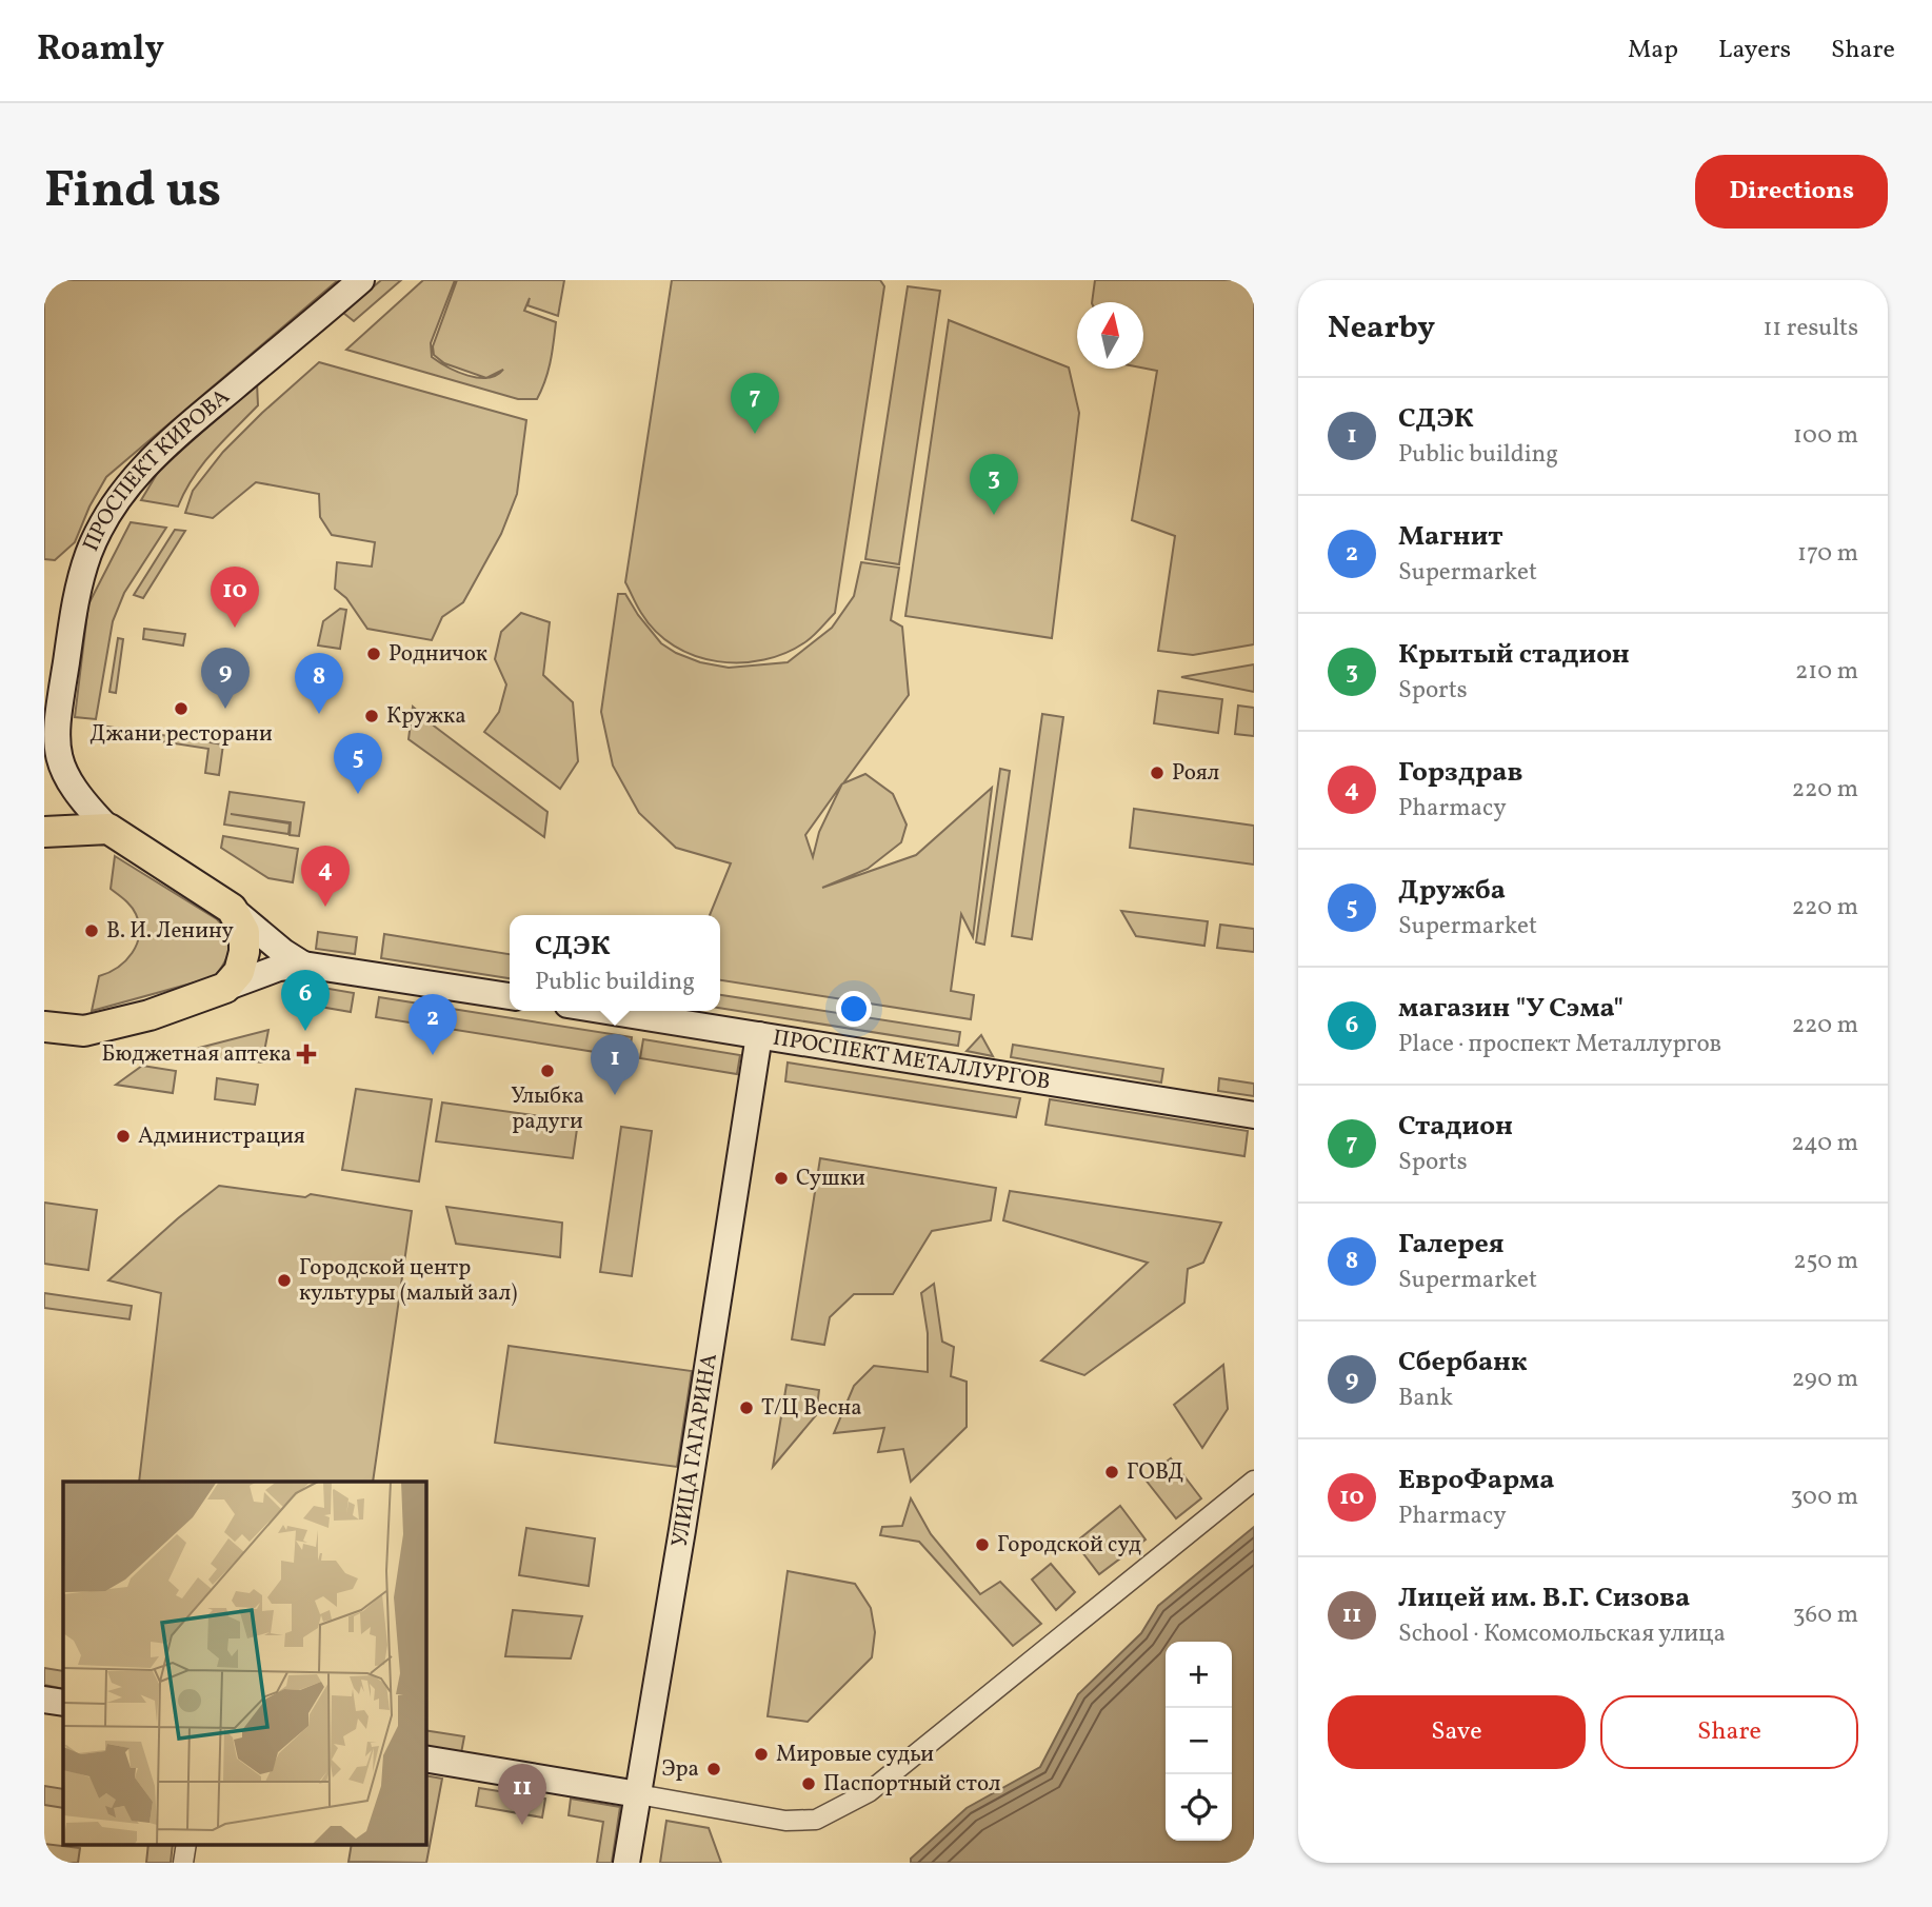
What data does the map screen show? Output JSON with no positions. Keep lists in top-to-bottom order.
{
  "streets": {
    "main road": ["ПРОСПЕКТ КИРОВА", "ПРОСПЕКТ МЕТАЛЛУРГОВ", "УЛИЦА ГАГАРИНА"]
  },
  "crossings": [
    ["ПРОСПЕКТ МЕТАЛЛУРГОВ", "УЛИЦА ГАГАРИНА"]
  ],
  "places": {
    "other": [
      "Родничок",
      "Джани ресторани",
      "Кружка",
      "Роял",
      "В. И. Ленину",
      "Улыбка радуги",
      "Администрация",
      "Сушки",
      "Городской центр культуры (малый зал)",
      "Т/Ц Весна",
      "ГОВД",
      "Городской суд",
      "Мировые судьи",
      "Эра",
      "Паспортный стол"
    ],
    "health": ["Бюджетная аптека"]
  },
  "north": "top",
  "page": {
    "header": "Roamly",
    "nav": ["Map", "Layers", "Share"],
    "buttons": [
      "Directions",
      ["Save", "Share"]
    ],
    "title": "Find us",
    "heading": ["Nearby", "11 results"],
    "pins": [
      "7",
      "3",
      "10",
      "9",
      "8",
      "5",
      "4",
      "6",
      "2",
      "1",
      "11"
    ],
    "list": [
      {
        "mark": "1",
        "name": "СДЭК",
        "note": "Public building",
        "value": "100 m"
      },
      {
        "mark": "2",
        "name": "Магнит",
        "note": "Supermarket",
        "value": "170 m"
      },
      {
        "mark": "3",
        "name": "Крытый стадион",
        "note": "Sports",
        "value": "210 m"
      },
      {
        "mark": "4",
        "name": "Горздрав",
        "note": "Pharmacy",
        "value": "220 m"
      },
      {
        "mark": "5",
        "name": "Дружба",
        "note": "Supermarket",
        "value": "220 m"
      },
      {
        "mark": "6",
        "name": "магазин \"У Сэма\"",
        "note": "Place · проспект Металлургов",
        "value": "220 m"
      },
      {
        "mark": "7",
        "name": "Стадион",
        "note": "Sports",
        "value": "240 m"
      },
      {
        "mark": "8",
        "name": "Галерея",
        "note": "Supermarket",
        "value": "250 m"
      },
      {
        "mark": "9",
        "name": "Сбербанк",
        "note": "Bank",
        "value": "290 m"
      },
      {
        "mark": "10",
        "name": "ЕвроФарма",
        "note": "Pharmacy",
        "value": "300 m"
      },
      {
        "mark": "11",
        "name": "Лицей им. В.Г. Сизова",
        "note": "School · Комсомольская улица",
        "value": "360 m"
      }
    ],
    "popup": ["СДЭК", "Public building"],
    "map_buttons": ["+", "−"]
  }
}
